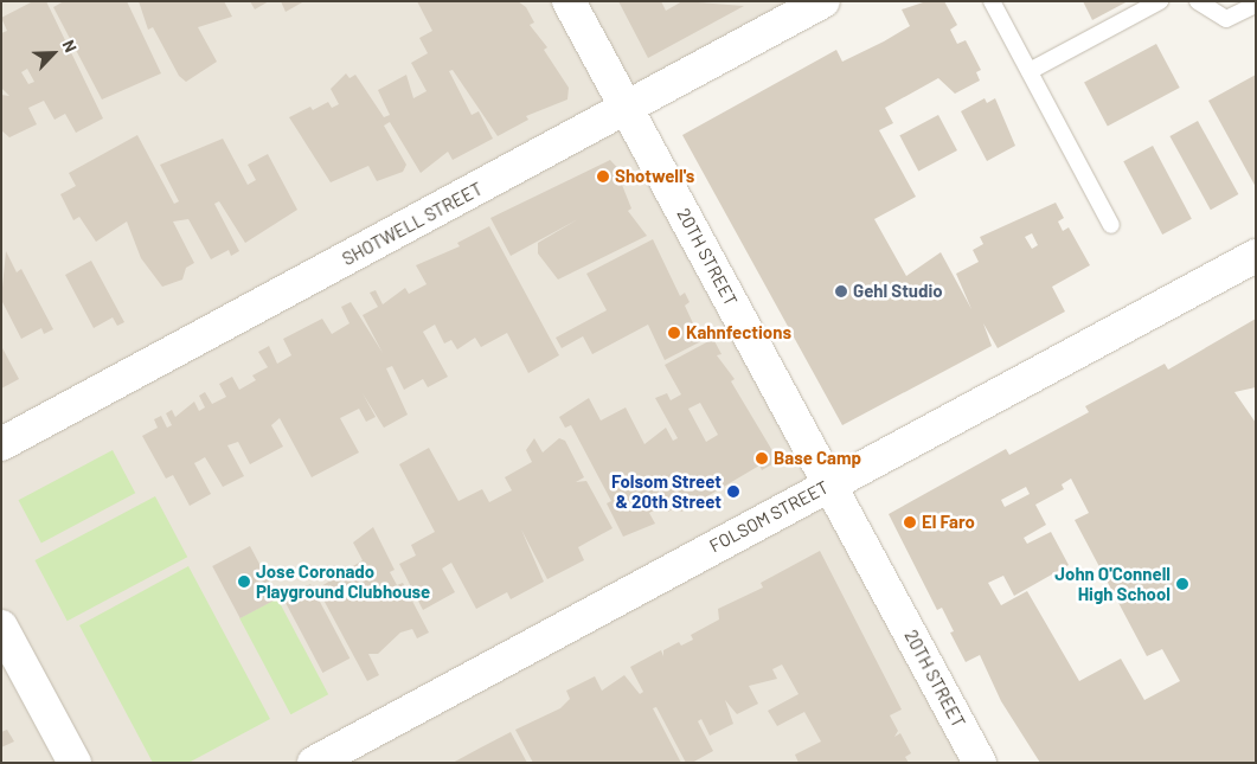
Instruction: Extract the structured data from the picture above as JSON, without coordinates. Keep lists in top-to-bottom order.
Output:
{
  "streets": {
    "street": ["SHOTWELL STREET", "20TH STREET", "FOLSOM STREET"]
  },
  "crossings": [
    ["SHOTWELL STREET", "20TH STREET"],
    ["20TH STREET", "FOLSOM STREET"]
  ],
  "places": [
    "Shotwell's",
    "Gehl Studio",
    "Kahnfections",
    "Base Camp",
    "Folsom Street & 20th Street",
    "El Faro",
    "Jose Coronado Playground Clubhouse",
    "John O'Connell High School"
  ],
  "north": "top right"
}
